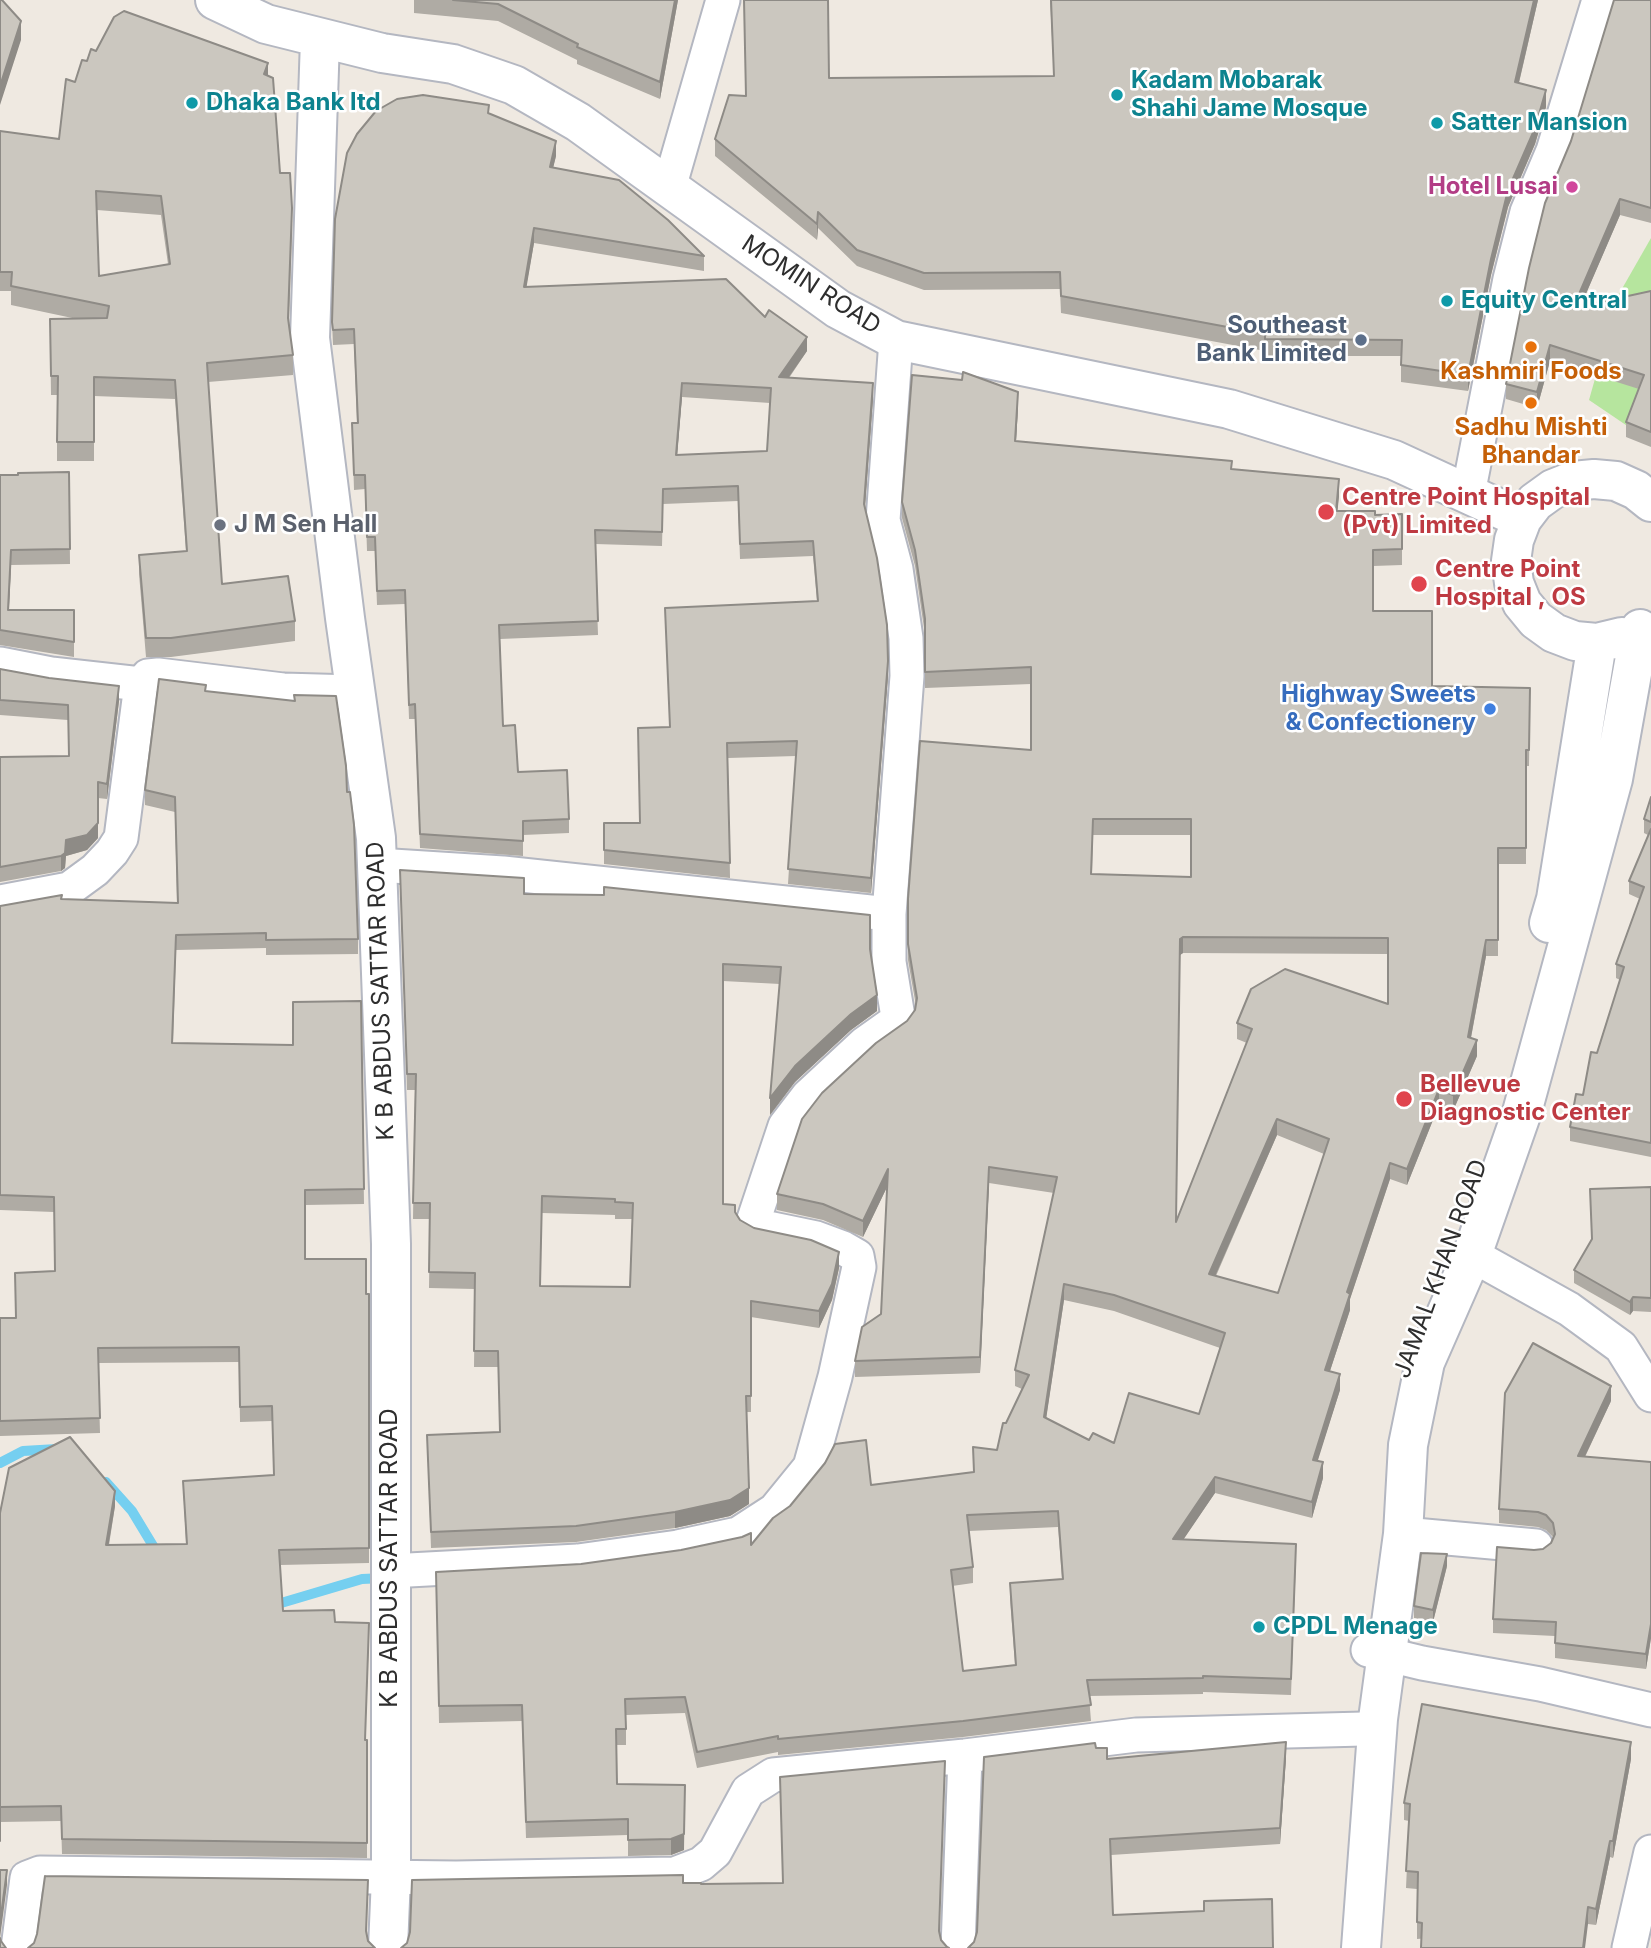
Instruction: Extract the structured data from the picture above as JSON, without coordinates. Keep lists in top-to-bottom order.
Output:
{
  "streets": {
    "main road": ["MOMIN ROAD", "K B ABDUS SATTAR ROAD", "JAMAL KHAN ROAD"]
  },
  "crossings": [
    ["MOMIN ROAD", "K B ABDUS SATTAR ROAD"]
  ],
  "places": [
    "Kadam Mobarak Shahi Jame Mosque",
    "Dhaka Bank ltd",
    "Satter Mansion",
    "Hotel Lusai",
    "Equity Central",
    "Southeast Bank Limited",
    "Kashmiri Foods",
    "Sadhu Mishti Bhandar",
    "Centre Point Hospital (Pvt) Limited",
    "J M Sen Hall",
    "Centre Point Hospital , OS",
    "Highway Sweets & Confectionery",
    "Bellevue Diagnostic Center",
    "CPDL Menage"
  ]
}
